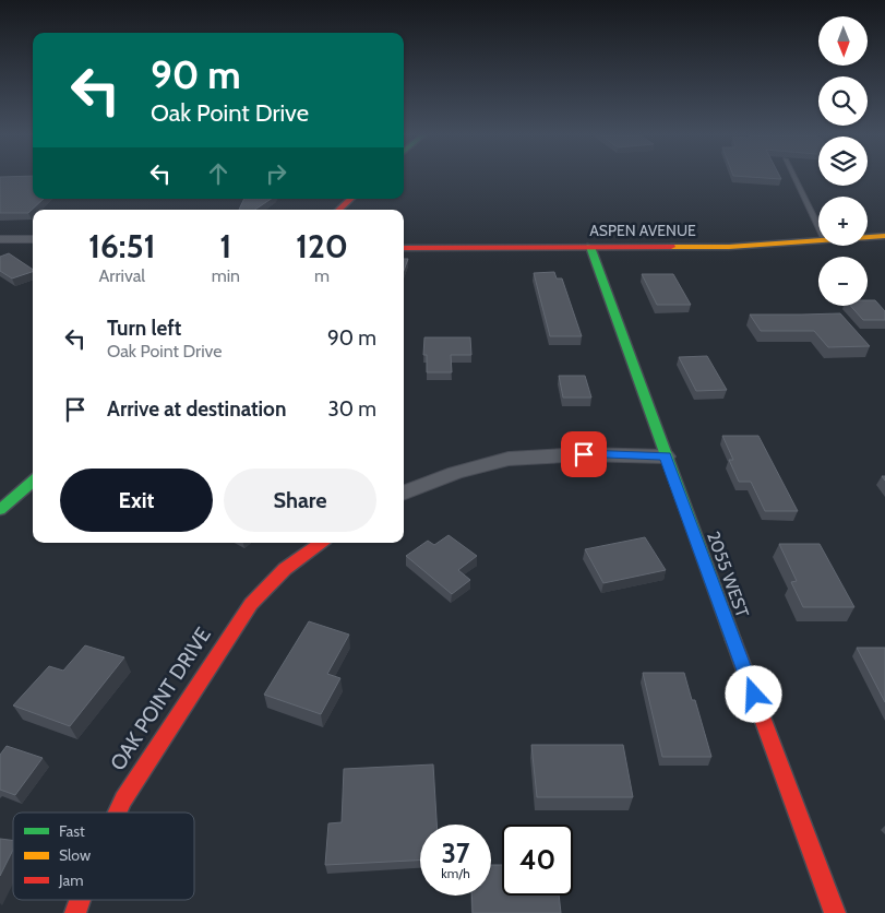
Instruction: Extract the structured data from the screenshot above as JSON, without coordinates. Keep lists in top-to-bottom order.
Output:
{
  "streets": {
    "street": ["ASPEN AVENUE", "2055 WEST", "OAK POINT DRIVE"]
  },
  "crossings": [
    ["ASPEN AVENUE", "2055 WEST"]
  ],
  "legend": ["Fast", "Slow", "Jam"],
  "north": "bottom",
  "page": {
    "map_buttons": ["+", "−"],
    "turn": ["90 m", "Oak Point Drive"],
    "eta": [
      "16:51",
      "Arrival",
      "1",
      "min",
      "120",
      "m"
    ],
    "list": [
      {
        "name": "Turn left",
        "note": "Oak Point Drive",
        "value": "90 m"
      },
      {
        "name": "Arrive at destination",
        "value": "30 m"
      }
    ],
    "buttons": ["Exit", "Share"],
    "speed": "37 km/h",
    "limit": "40"
  }
}
